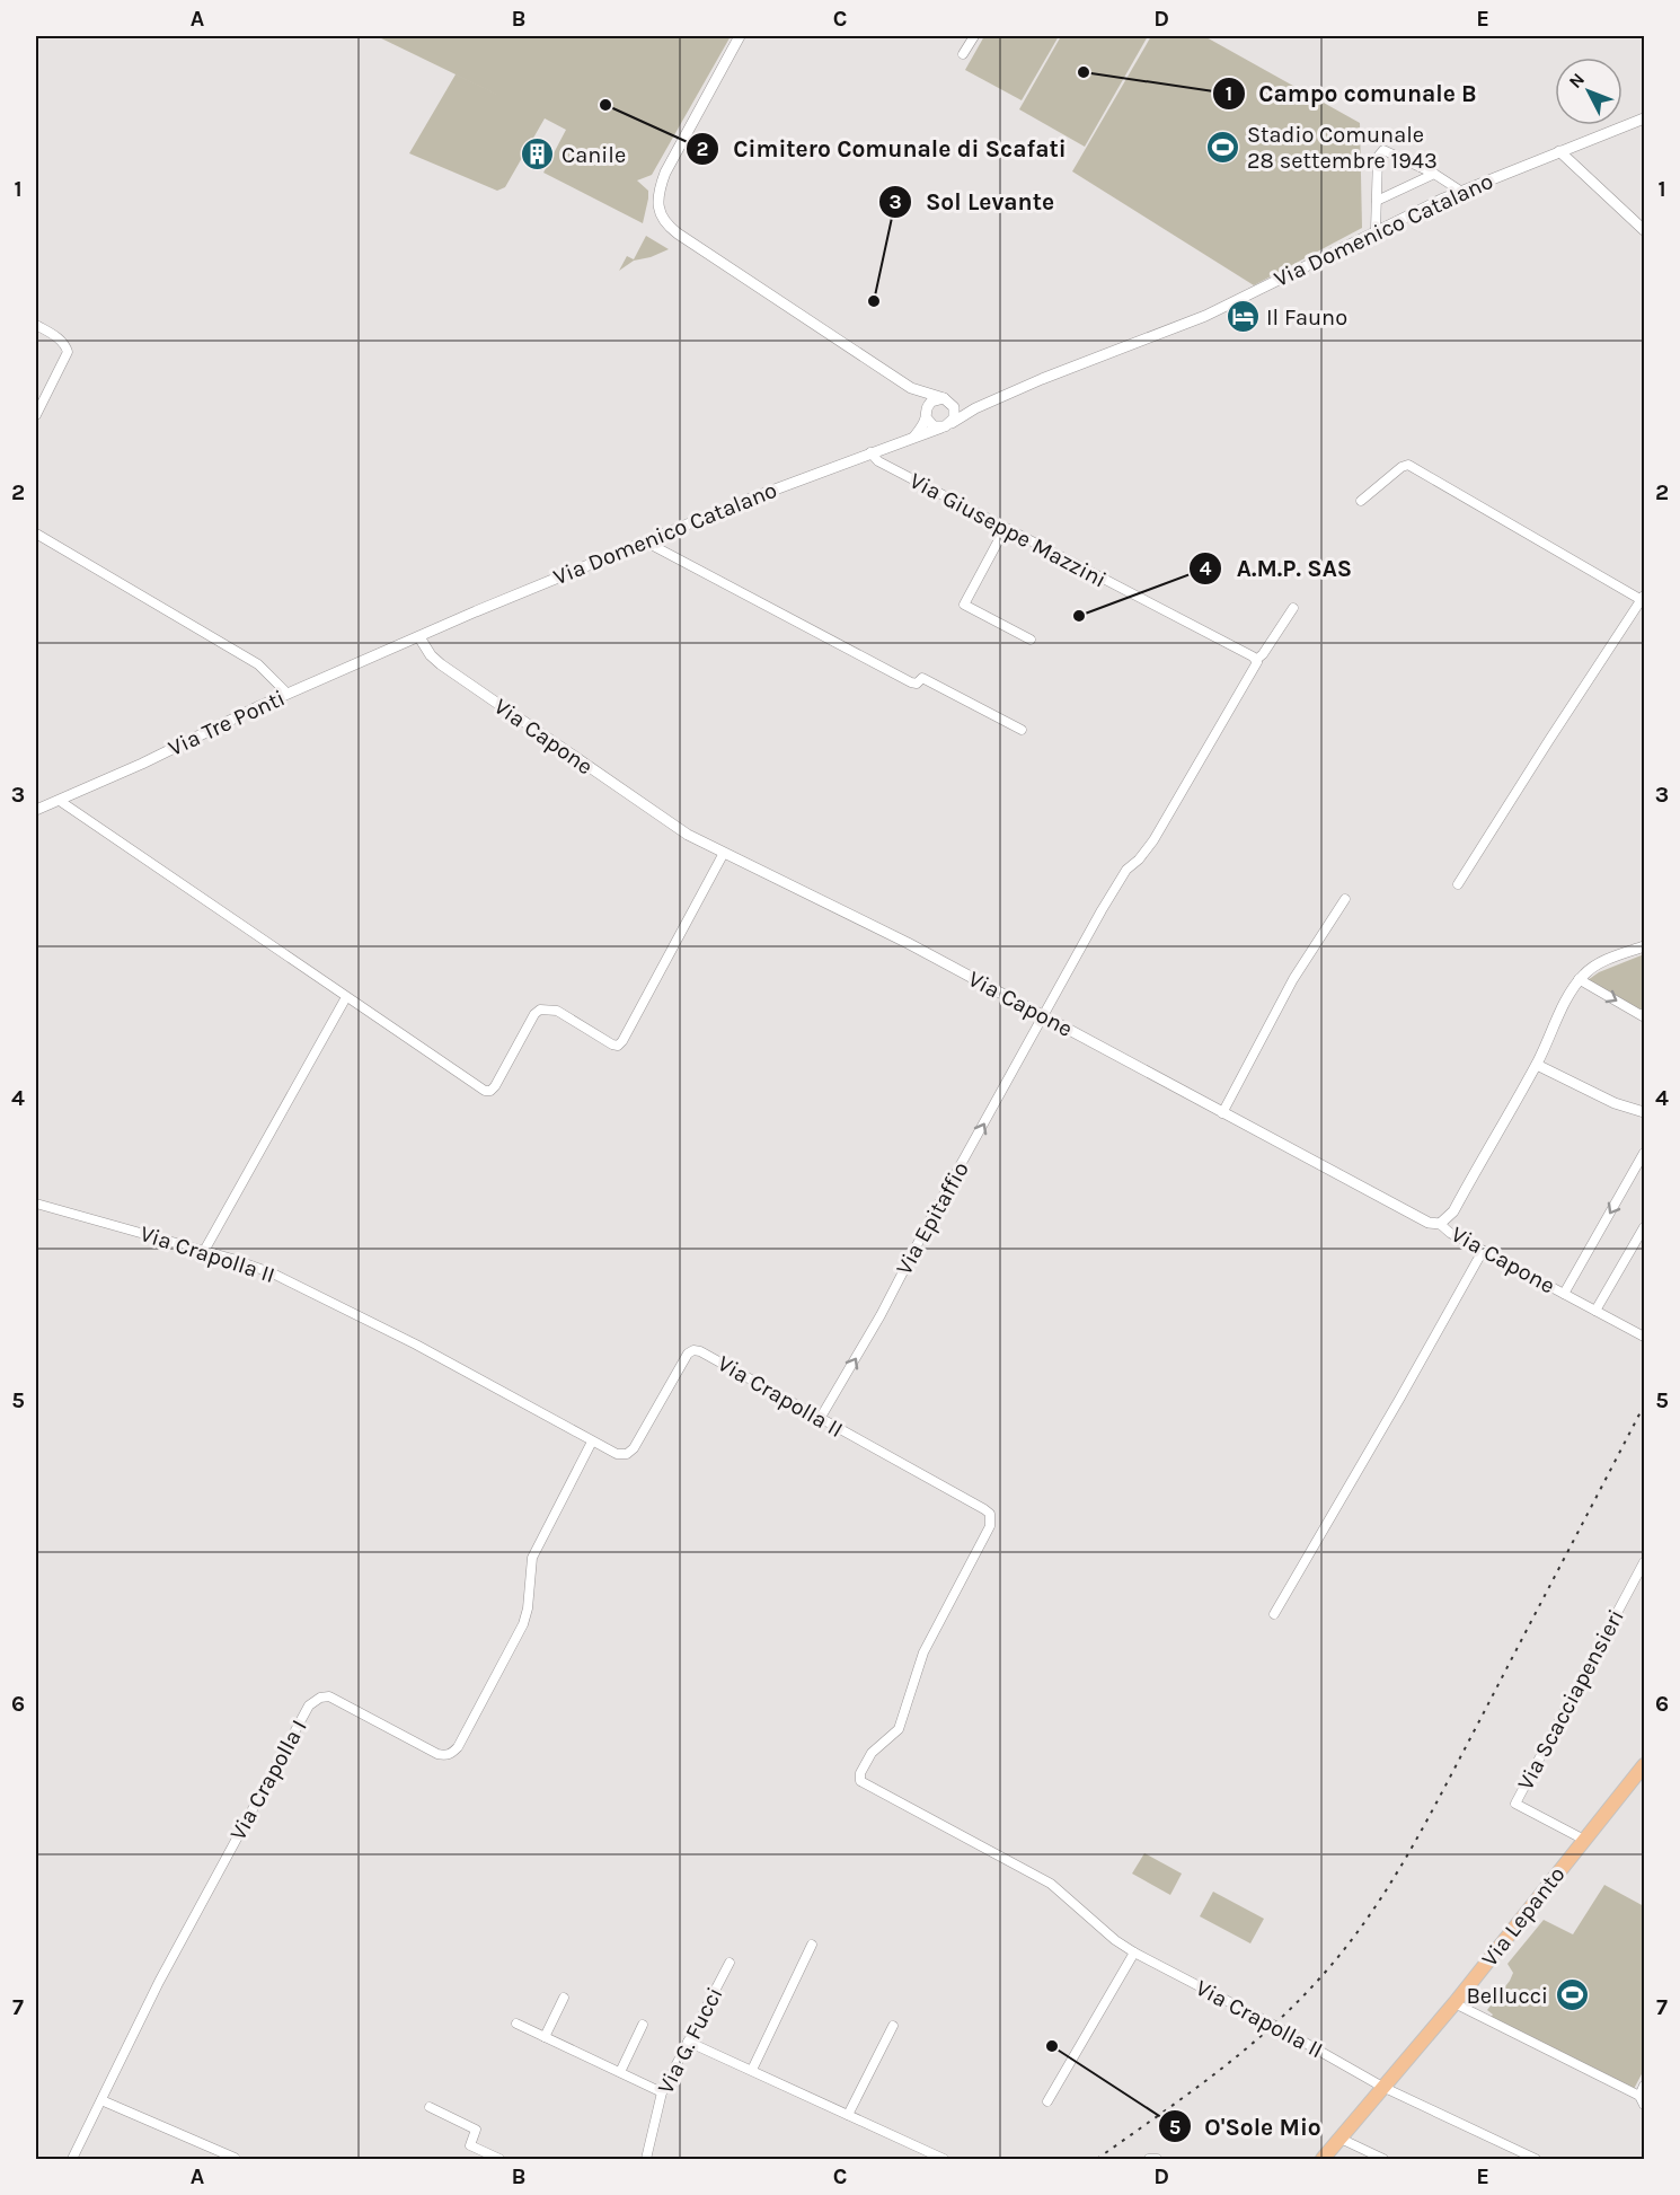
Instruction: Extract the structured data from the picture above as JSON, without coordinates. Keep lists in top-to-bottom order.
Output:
{
  "streets": {
    "main road": ["Via Lepanto"],
    "street": [
      "Via Domenico Catalano",
      "Via Giuseppe Mazzini",
      "Via Tre Ponti",
      "Via Capone",
      "Via Epitaffio",
      "Via Crapolla II",
      "Via Scacciapensieri",
      "Via Crapolla I",
      "Via G. Fucci"
    ]
  },
  "crossings": [
    ["Via Domenico Catalano", "Via Giuseppe Mazzini"],
    ["Via Domenico Catalano", "Via Tre Ponti"],
    ["Via Domenico Catalano", "Via Capone"],
    ["Via Tre Ponti", "Via Capone"],
    ["Via Capone", "Via Epitaffio"],
    ["Via Epitaffio", "Via Crapolla II"],
    ["Via Crapolla II", "Via Crapolla I"],
    ["Via Crapolla II", "Via Lepanto"],
    ["Via Scacciapensieri", "Via Lepanto"]
  ],
  "one_way": ["Via Epitaffio"],
  "places": {
    "other": [
      "Campo comunale B",
      "Cimitero Comunale di Scafati",
      "Sol Levante",
      "A.M.P. SAS",
      "O'Sole Mio"
    ],
    "sports": ["Stadio Comunale 28 settembre 1943", "Bellucci"],
    "building": ["Canile"],
    "hotel": ["Il Fauno"]
  },
  "north": "top left",
  "grid": {
    "columns": [
      "A",
      "B",
      "C",
      "D",
      "E"
    ],
    "rows": [
      "1",
      "2",
      "3",
      "4",
      "5",
      "6",
      "7"
    ]
  }
}
